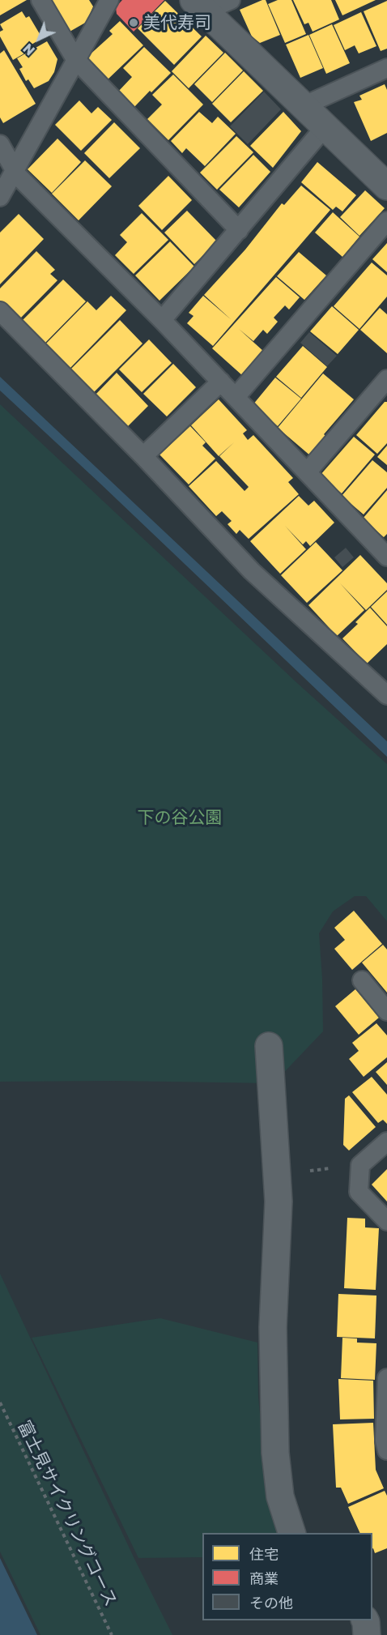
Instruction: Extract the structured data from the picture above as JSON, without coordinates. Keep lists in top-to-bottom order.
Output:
{
  "streets": {
    "path": ["富士見サイクリングコース"]
  },
  "parks": ["下の谷公園"],
  "places": ["美代寿司"],
  "legend": ["住宅", "商業", "その他"],
  "north": "bottom left"
}
